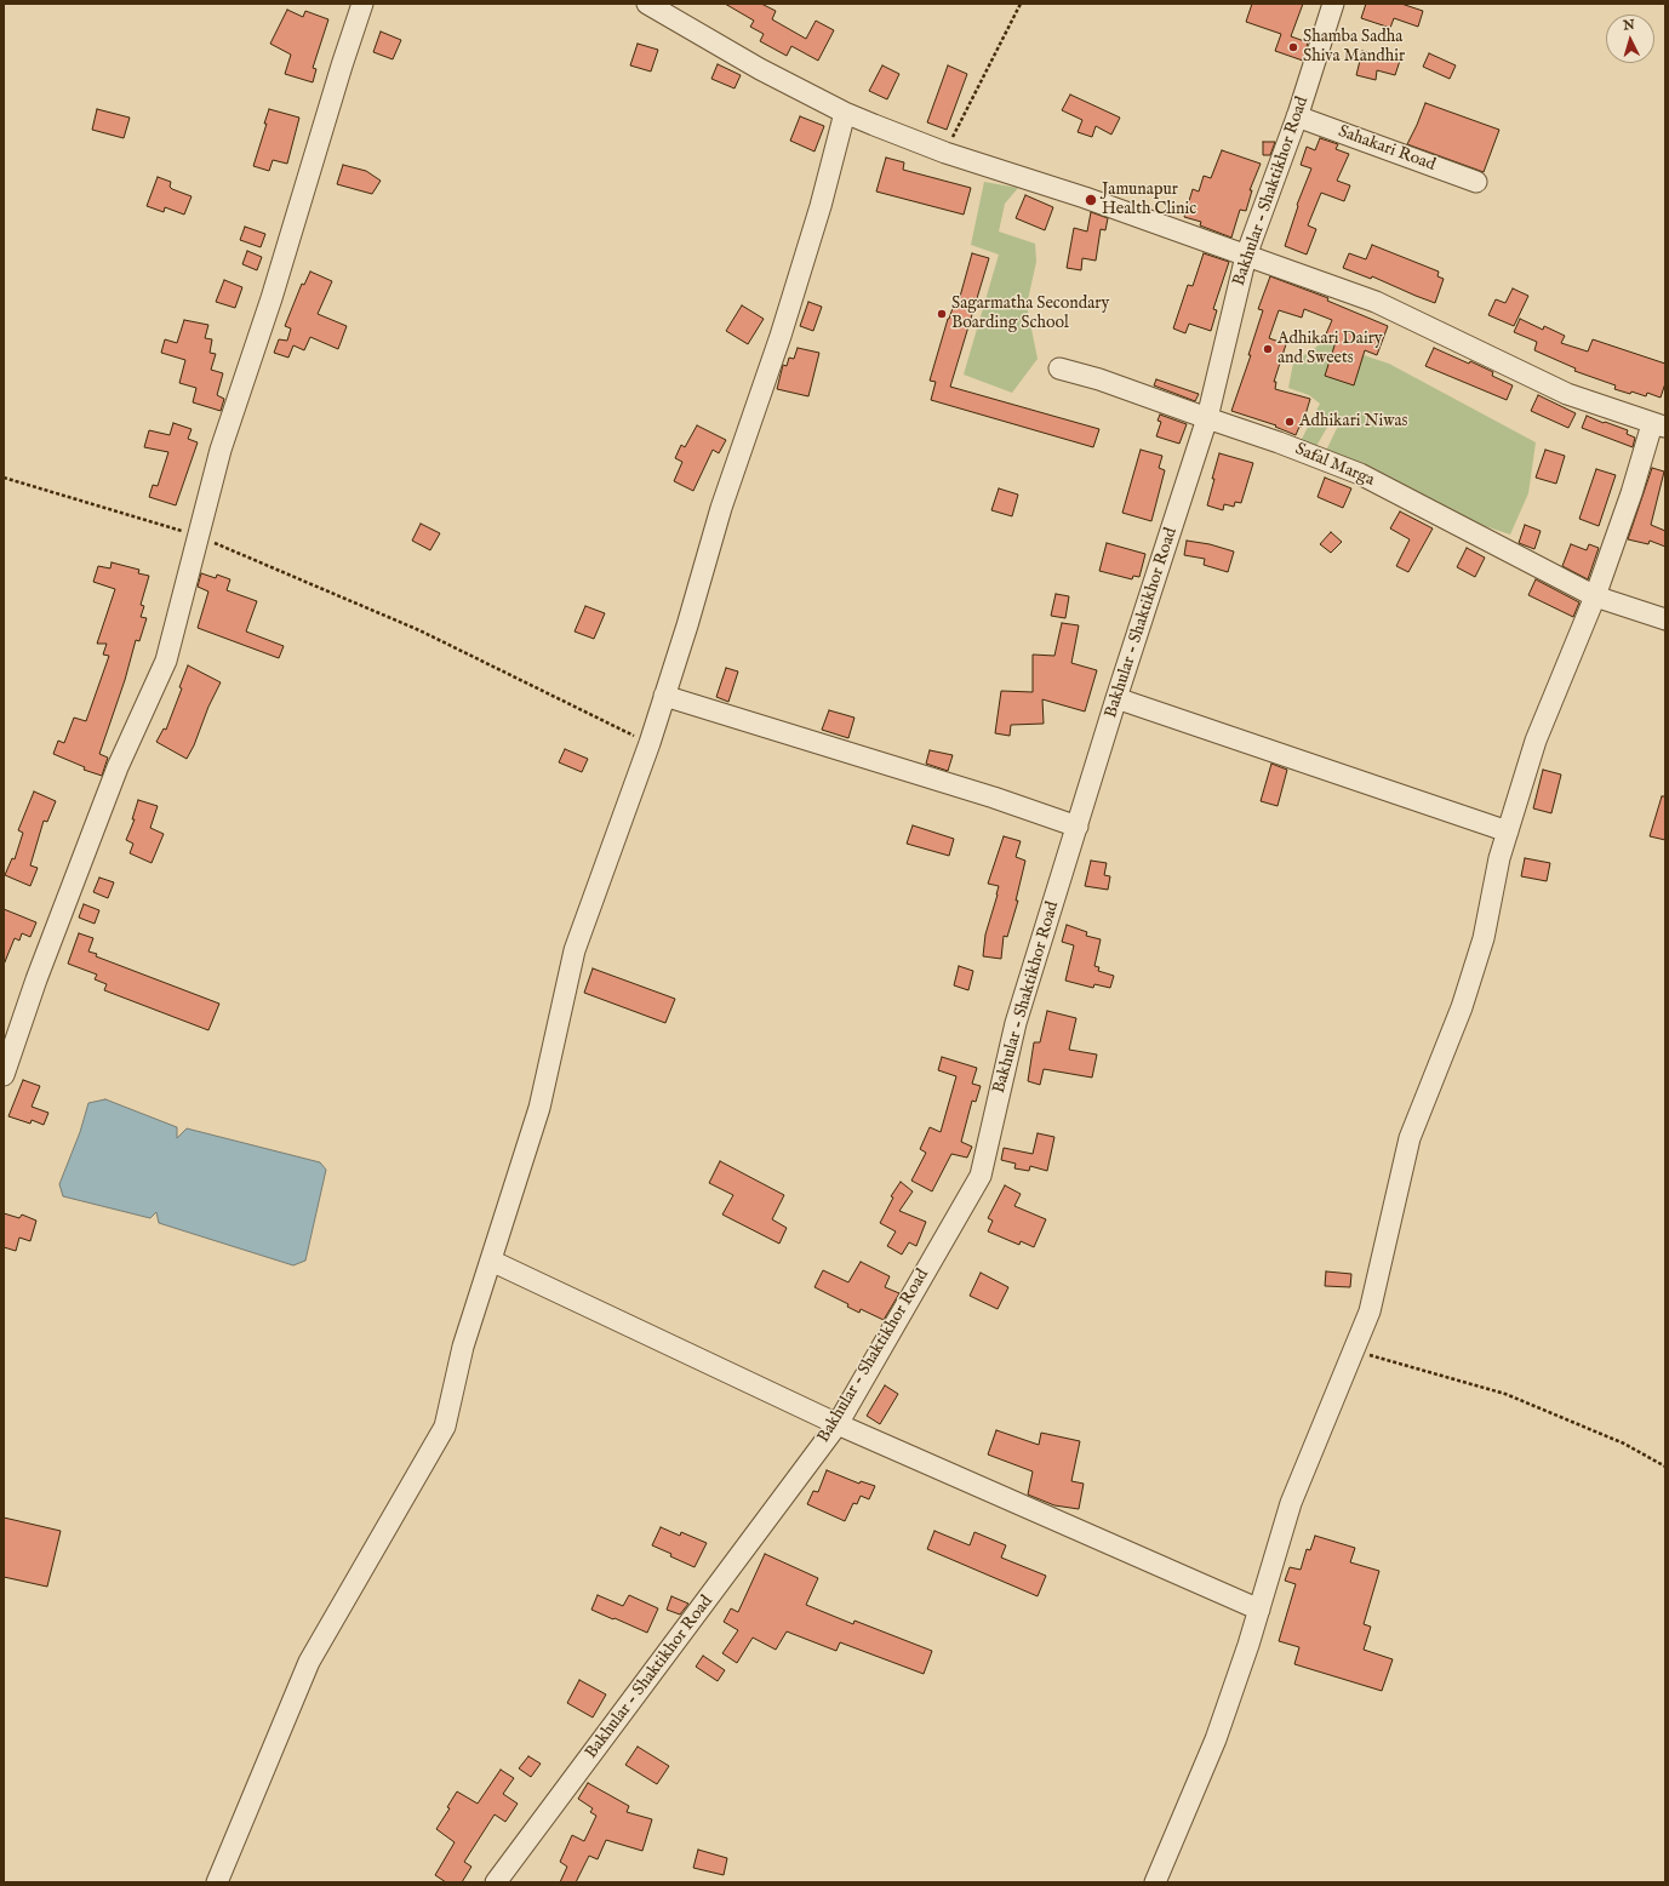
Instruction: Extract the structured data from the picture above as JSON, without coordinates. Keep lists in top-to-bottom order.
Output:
{
  "streets": {
    "street": ["Sahakari Road", "Bakhular - Shaktikhor Road", "Safal Marga"]
  },
  "crossings": [
    ["Sahakari Road", "Bakhular - Shaktikhor Road"],
    ["Bakhular - Shaktikhor Road", "Safal Marga"]
  ],
  "places": [
    "Shamba Sadha Shiva Mandhir",
    "Jamunapur Health Clinic",
    "Sagarmatha Secondary Boarding School",
    "Adhikari Dairy and Sweets",
    "Adhikari Niwas"
  ],
  "north": "top"
}
